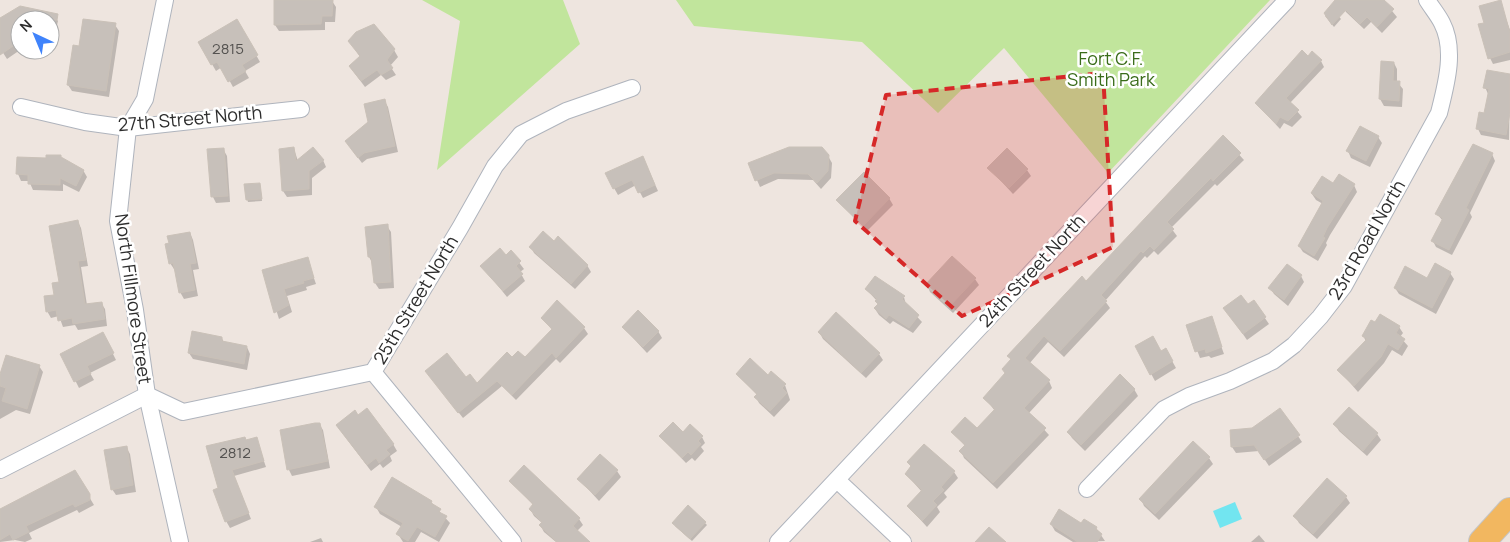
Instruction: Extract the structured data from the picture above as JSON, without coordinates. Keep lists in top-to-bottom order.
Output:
{
  "streets": {
    "street": [
      "27th Street North",
      "23rd Road North",
      "24th Street North",
      "North Fillmore Street",
      "25th Street North"
    ]
  },
  "crossings": [
    ["27th Street North", "North Fillmore Street"],
    ["North Fillmore Street", "25th Street North"]
  ],
  "parks": ["Fort C.F. Smith Park"],
  "house_numbers": ["2815", "2812"],
  "north": "top left"
}
